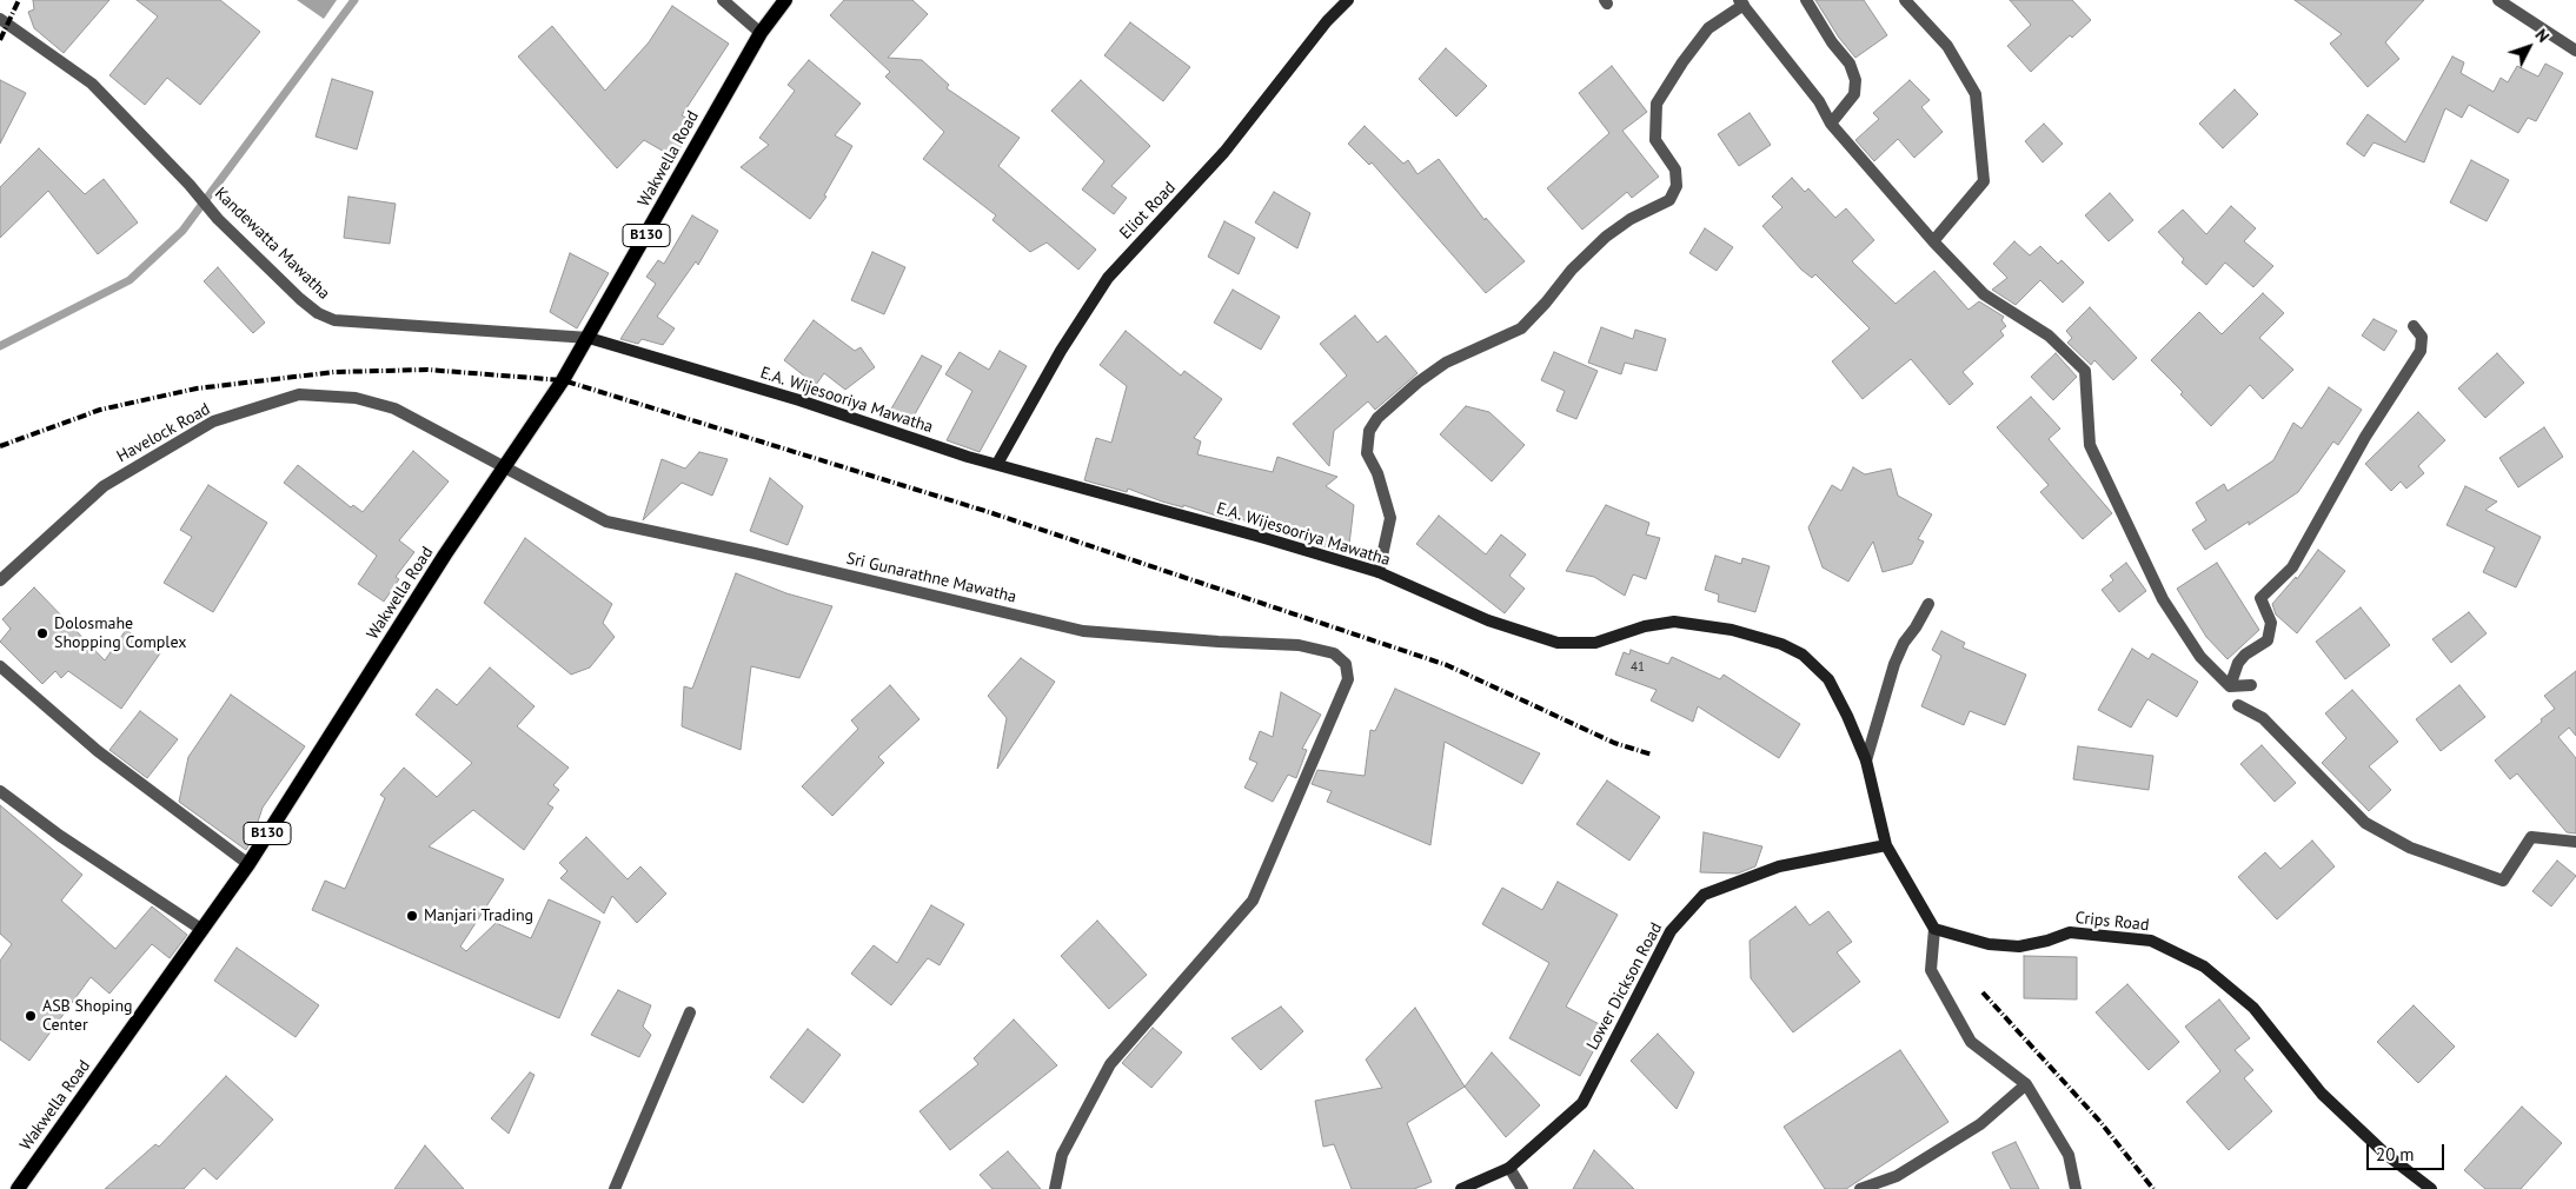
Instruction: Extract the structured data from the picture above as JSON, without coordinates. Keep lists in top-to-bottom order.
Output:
{
  "streets": {
    "main road": ["Wakwella Road", "B130"],
    "street": [
      "Eliot Road",
      "Kandewatta Mawatha",
      "E.A. Wijesooriya Mawatha",
      "Havelock Road",
      "Sri Gunarathne Mawatha",
      "Crips Road",
      "Lower Dickson Road"
    ]
  },
  "crossings": [
    ["Wakwella Road", "Kandewatta Mawatha"],
    ["Wakwella Road", "E.A. Wijesooriya Mawatha"],
    ["Wakwella Road", "Havelock Road"],
    ["Wakwella Road", "Sri Gunarathne Mawatha"],
    ["Eliot Road", "E.A. Wijesooriya Mawatha"],
    ["Kandewatta Mawatha", "E.A. Wijesooriya Mawatha"],
    ["E.A. Wijesooriya Mawatha", "Lower Dickson Road"],
    ["Havelock Road", "Sri Gunarathne Mawatha"]
  ],
  "places": ["Dolosmahe Shopping Complex", "Manjari Trading", "ASB Shoping Center"],
  "house_numbers": ["41"],
  "scale_bar": "20 m",
  "north": "top right"
}
